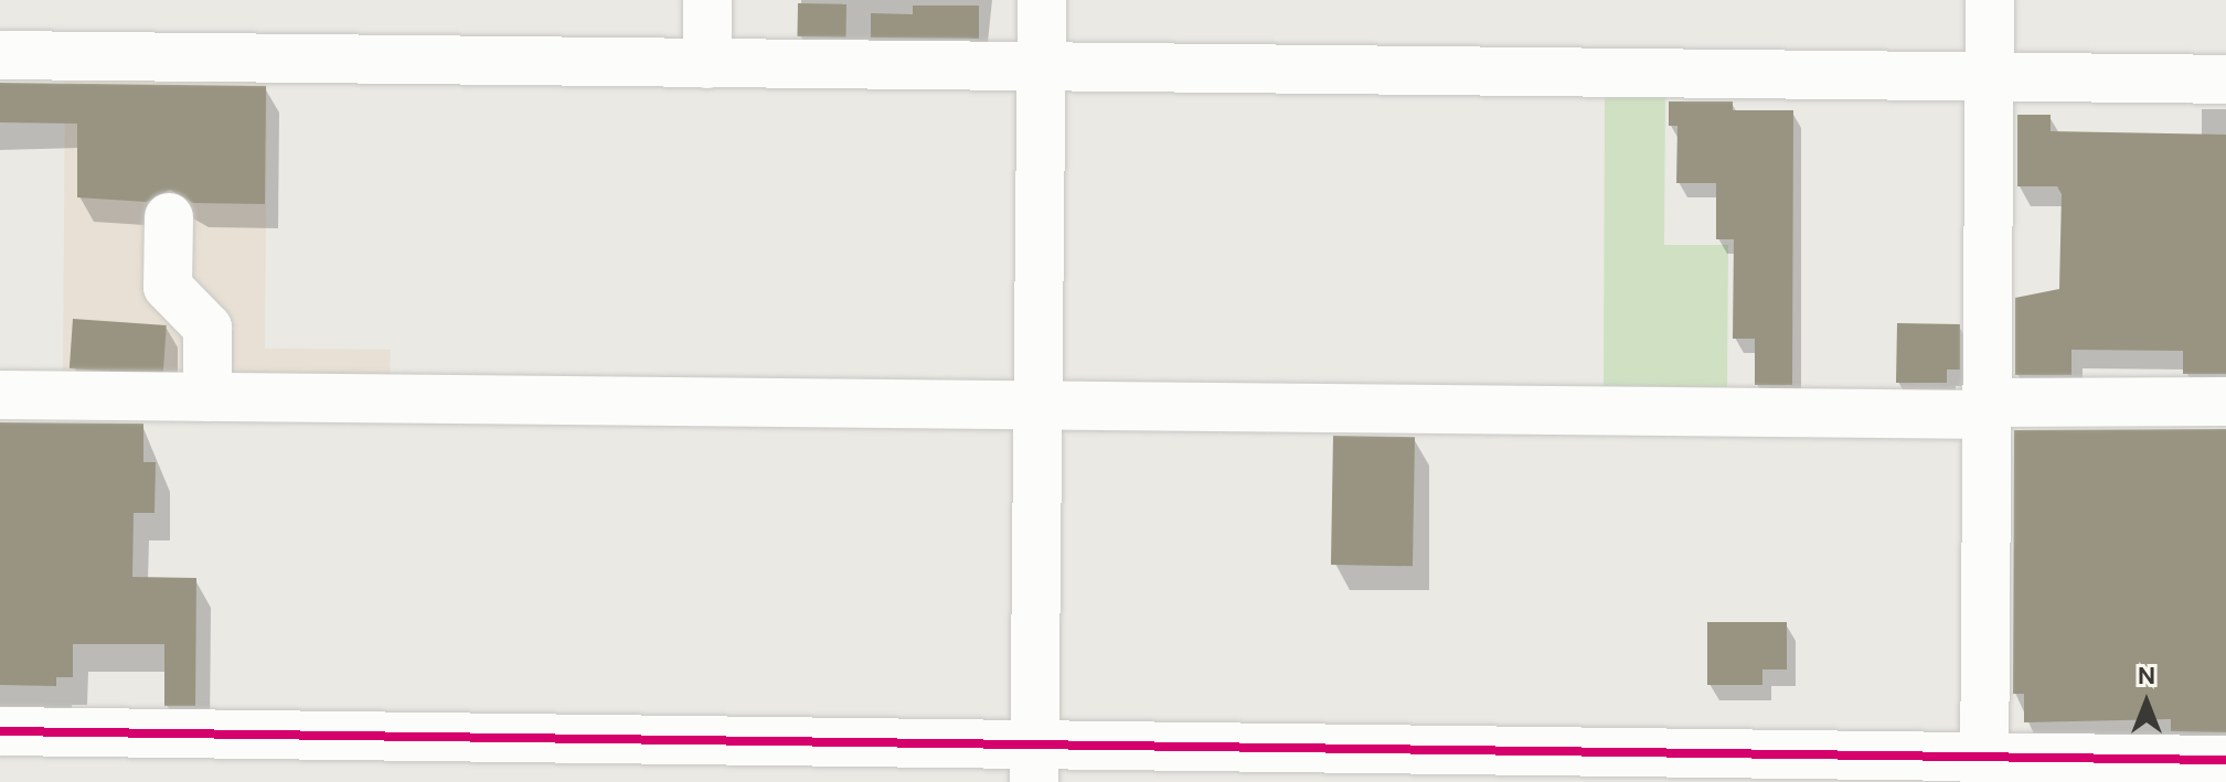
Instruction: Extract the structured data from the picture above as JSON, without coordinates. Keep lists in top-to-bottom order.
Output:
{
  "north": "top"
}
